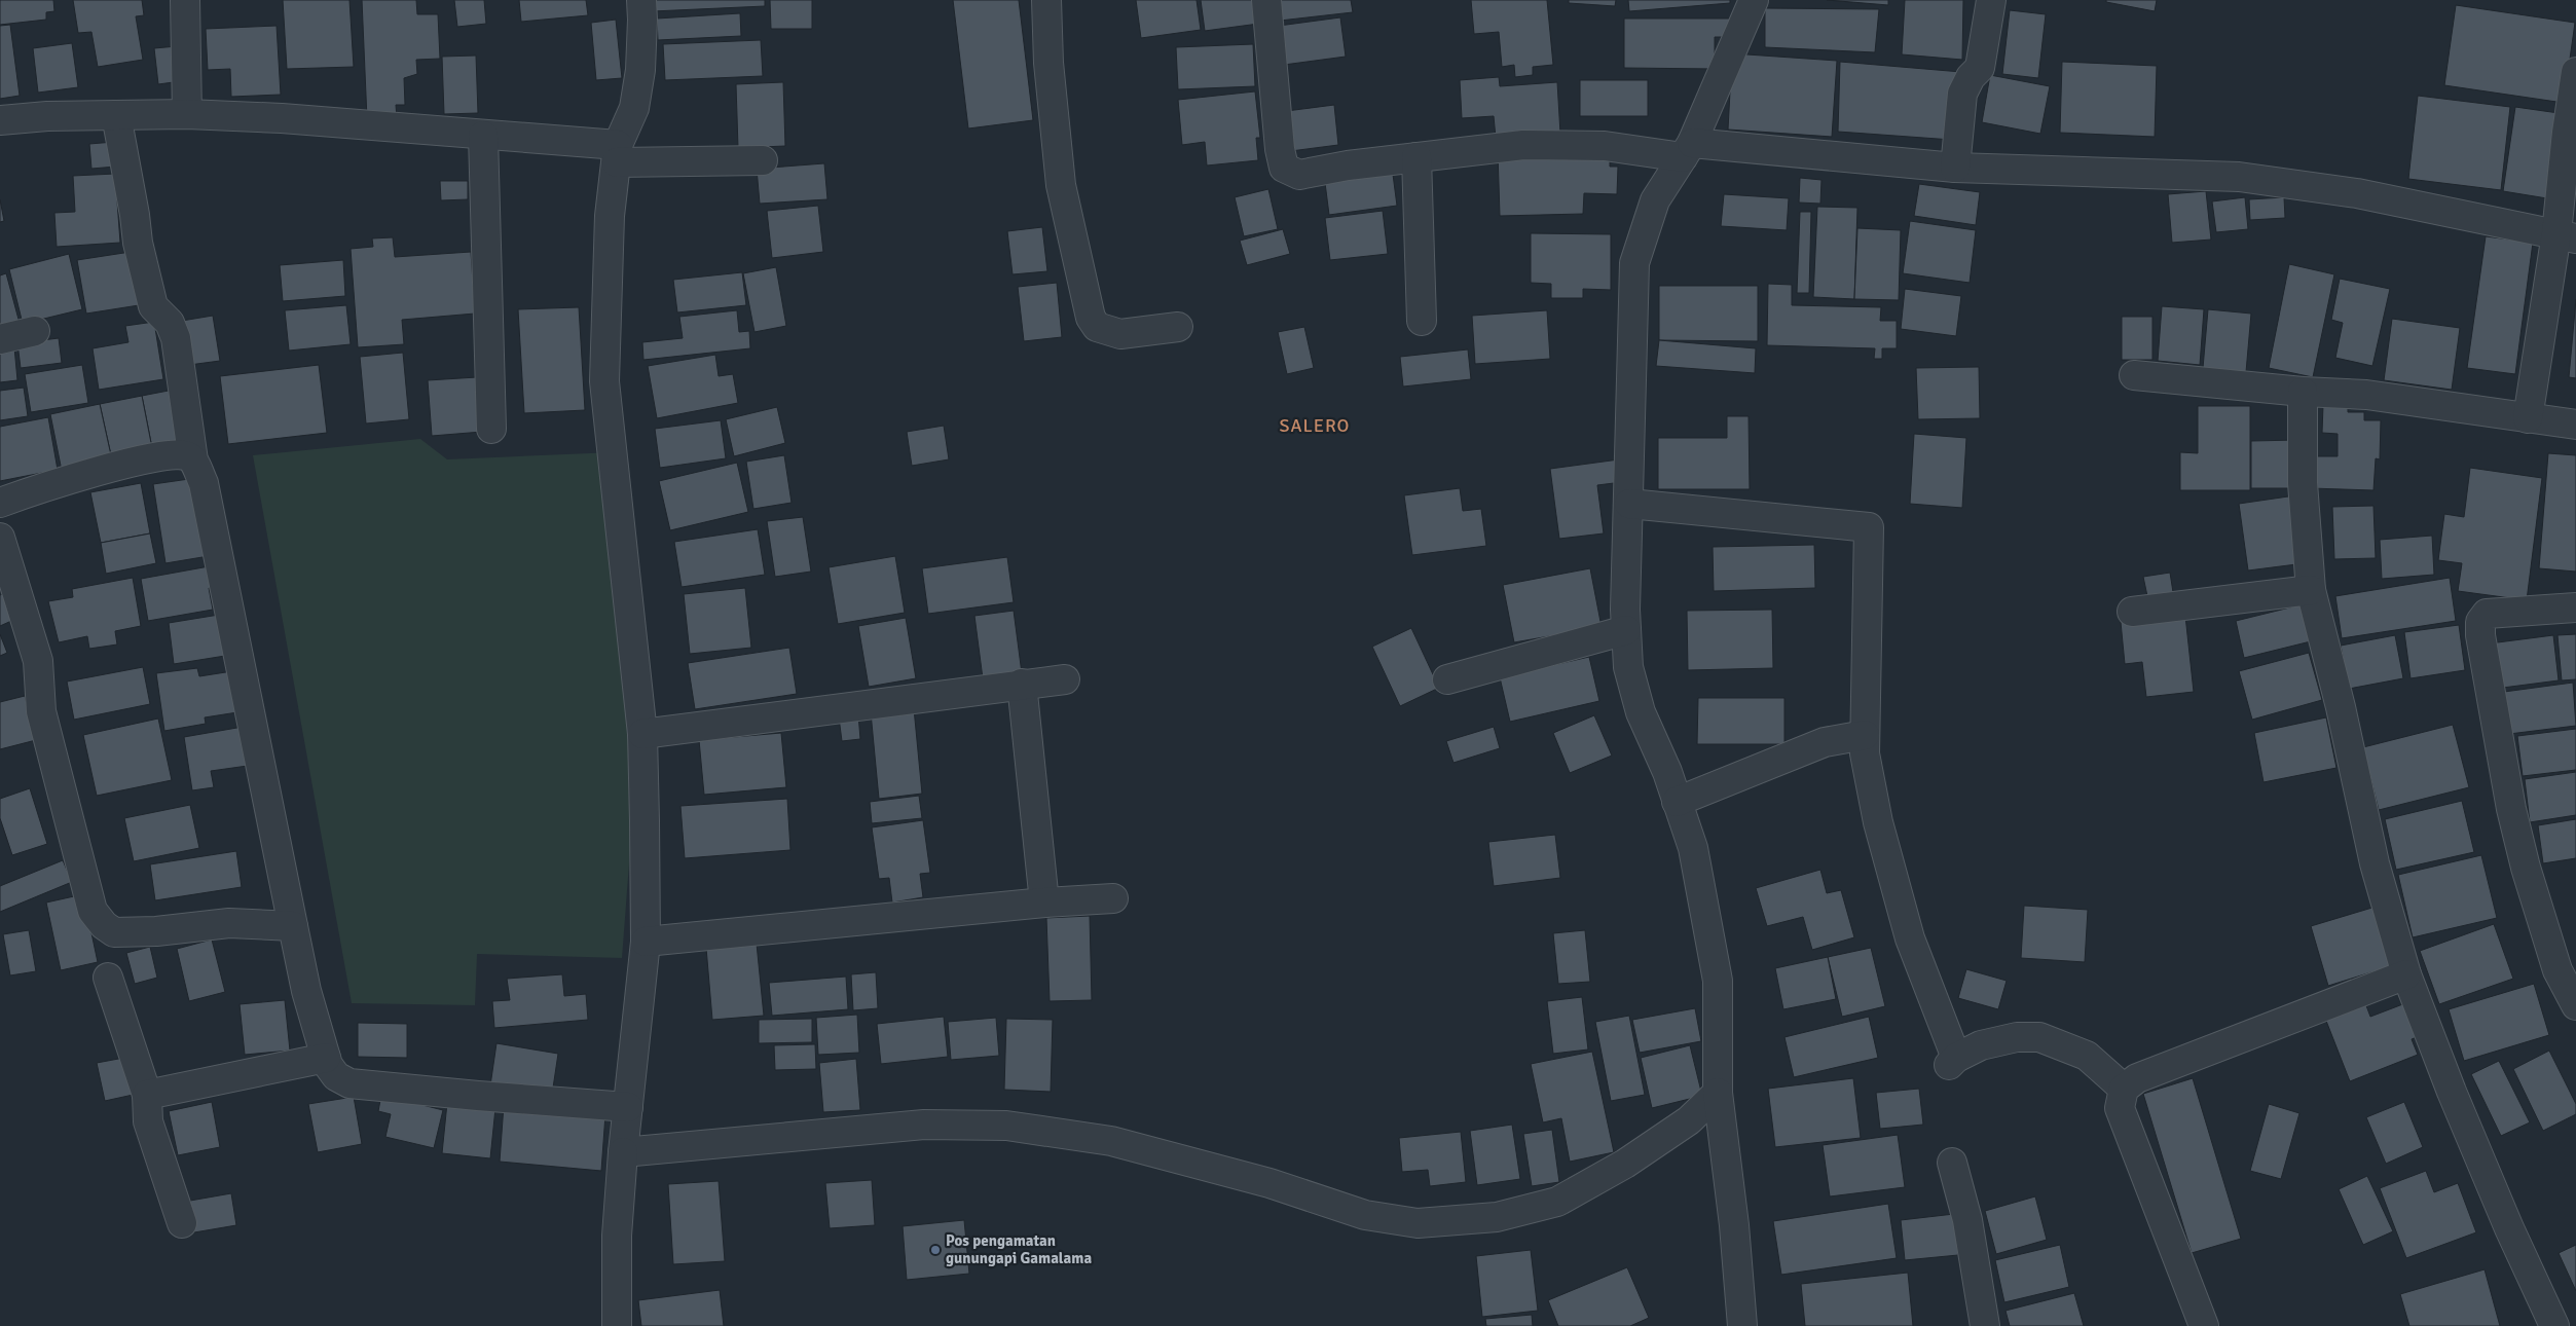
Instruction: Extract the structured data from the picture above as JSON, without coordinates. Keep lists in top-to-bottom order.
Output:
{
  "districts": ["SALERO"],
  "places": ["Pos pengamatan gunungapi Gamalama"]
}
